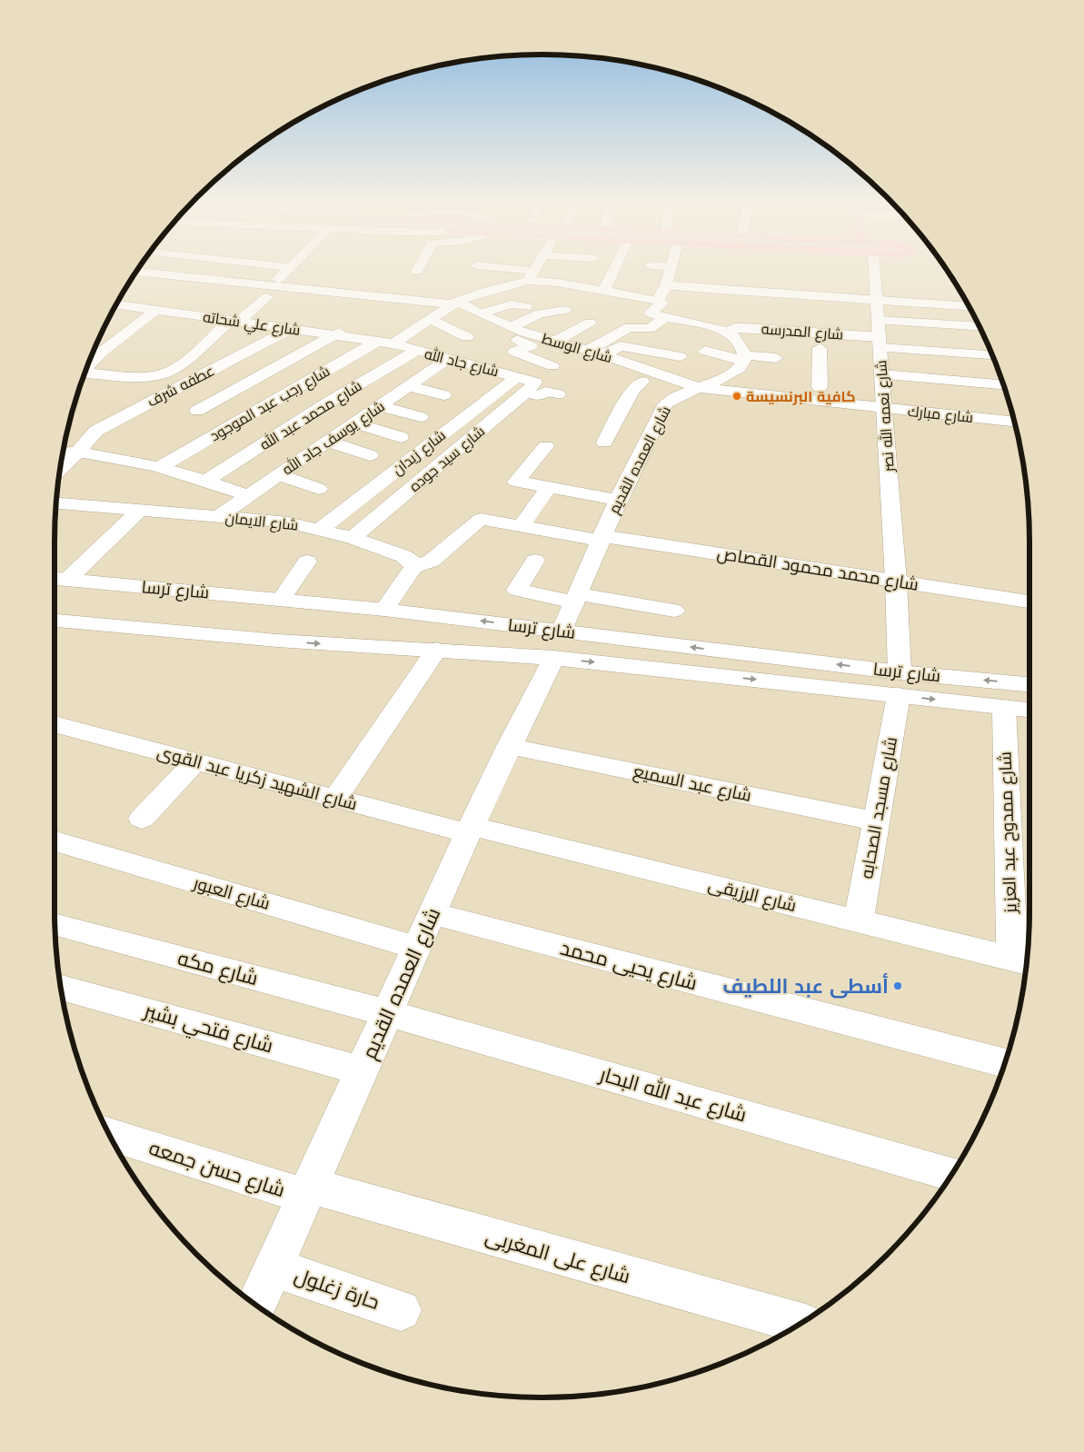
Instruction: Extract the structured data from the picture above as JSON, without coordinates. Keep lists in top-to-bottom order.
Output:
{
  "streets": {
    "street": [
      "شارع علي شحاته",
      "شارع المدرسه",
      "شارع الوسط",
      "شارع جاد الله",
      "عطفه شرف",
      "شارع رجب عبد الموجود",
      "شارع مبارك",
      "شارع محمد عبد الله",
      "شارع نعمه الله نصر",
      "شارع يوسف جاد الله",
      "شارع زيدان",
      "شارع العمده القديم",
      "شارع الايمان",
      "شارع محمد محمود القصاص",
      "شارع ترسا",
      "شارع الشهيد زكريا عبد القوى",
      "شارع عبد السميع",
      "شارع مسجد الصحابه",
      "شارع ممدوح عبد العزيز",
      "شارع العبور",
      "شارع الرزيقى",
      "شارع يحيى محمد",
      "شارع مكه",
      "شارع فتحي بشير",
      "شارع عبد الله البحار",
      "شارع حسن جمعه",
      "شارع على المغربى",
      "حارة زغلول"
    ]
  },
  "crossings": [
    ["شارع علي شحاته", "شارع جاد الله"],
    ["شارع علي شحاته", "عطفه شرف"],
    ["شارع علي شحاته", "شارع رجب عبد الموجود"],
    ["شارع المدرسه", "شارع نعمه الله نصر"],
    ["شارع الوسط", "شارع رجب عبد الموجود"],
    ["شارع الوسط", "شارع مبارك"],
    ["شارع الوسط", "شارع زيدان"],
    ["شارع الوسط", "شارع العمده القديم"],
    ["شارع جاد الله", "شارع رجب عبد الموجود"],
    ["شارع جاد الله", "شارع محمد عبد الله"],
    ["شارع جاد الله", "شارع يوسف جاد الله"],
    ["شارع جاد الله", "شارع زيدان"],
    ["شارع مبارك", "شارع نعمه الله نصر"],
    ["شارع مبارك", "شارع العمده القديم"],
    ["شارع نعمه الله نصر", "شارع محمد محمود القصاص"],
    ["شارع نعمه الله نصر", "شارع ترسا"],
    ["شارع نعمه الله نصر", "شارع مسجد الصحابه"],
    ["شارع يوسف جاد الله", "شارع الايمان"],
    ["شارع زيدان", "شارع الايمان"],
    ["شارع العمده القديم", "شارع محمد محمود القصاص"],
    ["شارع العمده القديم", "شارع ترسا"],
    ["شارع العمده القديم", "شارع الشهيد زكريا عبد القوى"],
    ["شارع العمده القديم", "شارع عبد السميع"],
    ["شارع العمده القديم", "شارع العبور"],
    ["شارع العمده القديم", "شارع الرزيقى"],
    ["شارع العمده القديم", "شارع يحيى محمد"],
    ["شارع العمده القديم", "شارع مكه"],
    ["شارع العمده القديم", "شارع فتحي بشير"],
    ["شارع العمده القديم", "شارع عبد الله البحار"],
    ["شارع العمده القديم", "شارع حسن جمعه"],
    ["شارع العمده القديم", "شارع على المغربى"],
    ["شارع العمده القديم", "حارة زغلول"],
    ["شارع الايمان", "شارع محمد محمود القصاص"],
    ["شارع ترسا", "شارع مسجد الصحابه"],
    ["شارع ترسا", "شارع ممدوح عبد العزيز"],
    ["شارع الشهيد زكريا عبد القوى", "شارع الرزيقى"],
    ["شارع عبد السميع", "شارع مسجد الصحابه"],
    ["شارع مسجد الصحابه", "شارع الرزيقى"],
    ["شارع ممدوح عبد العزيز", "شارع الرزيقى"],
    ["شارع مكه", "شارع عبد الله البحار"],
    ["شارع حسن جمعه", "شارع على المغربى"]
  ],
  "places": ["كافية البرنسيسة", "أسطى عبد اللطيف"]
}
